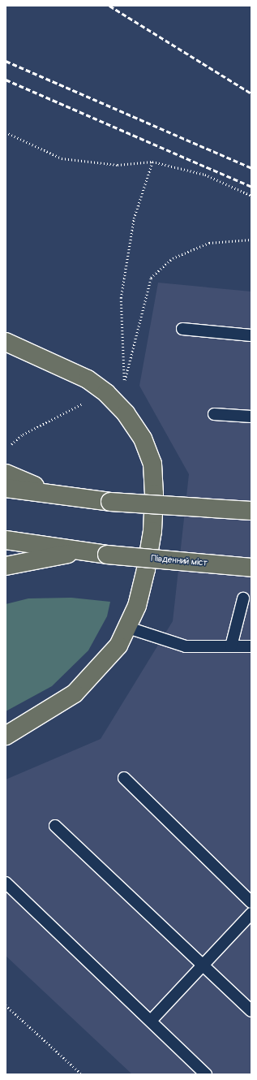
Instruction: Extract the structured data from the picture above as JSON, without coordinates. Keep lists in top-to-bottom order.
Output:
{
  "streets": {
    "main road": ["Південний міст"]
  }
}
